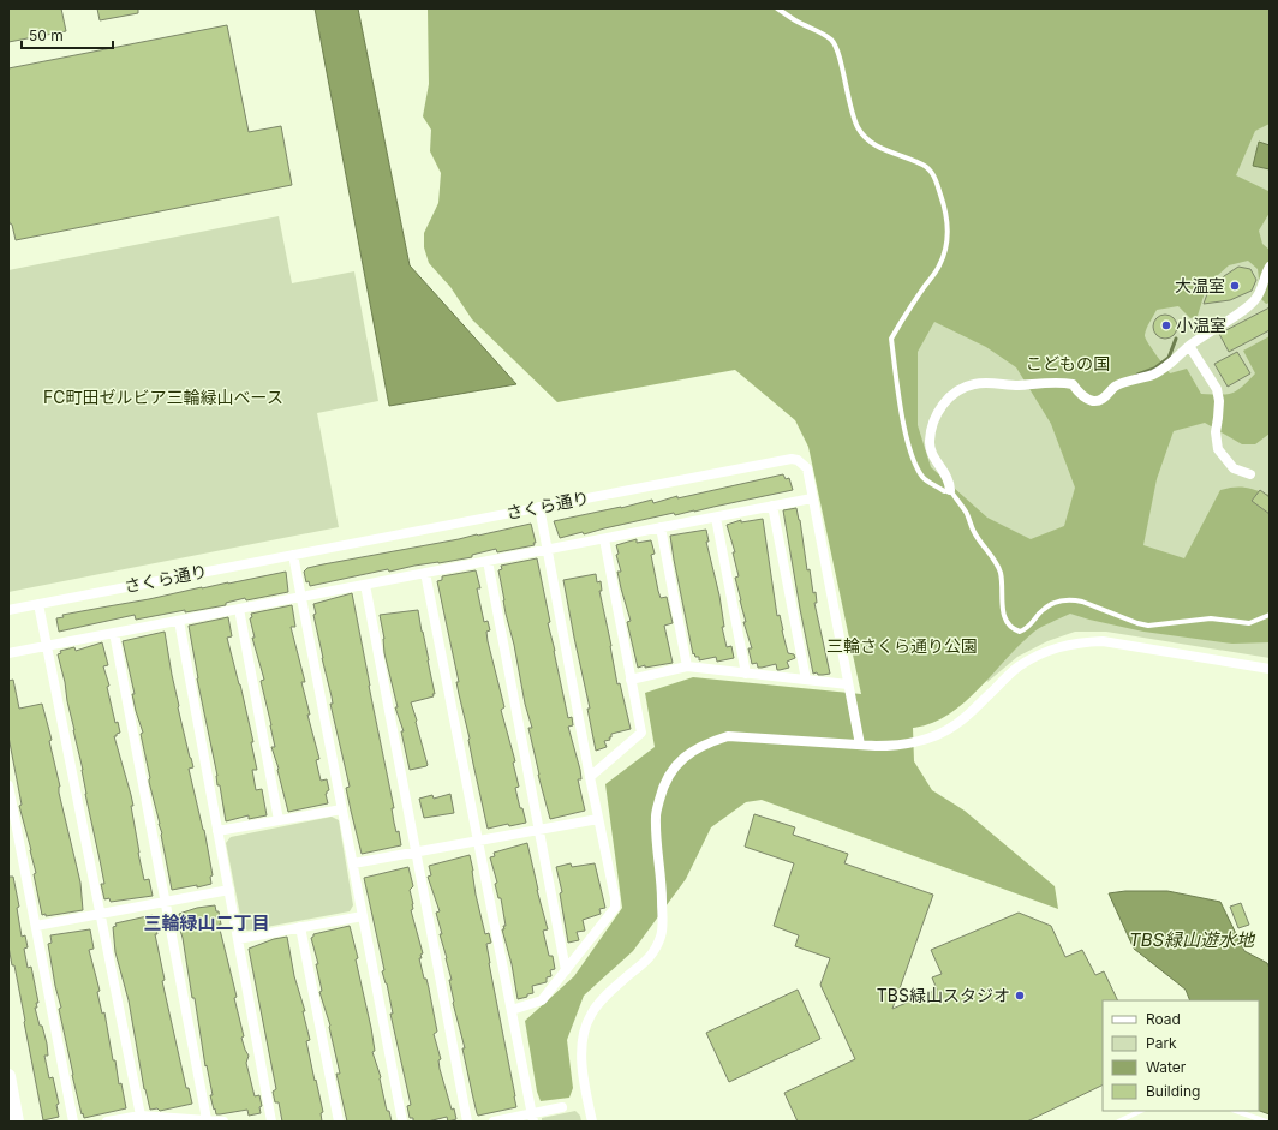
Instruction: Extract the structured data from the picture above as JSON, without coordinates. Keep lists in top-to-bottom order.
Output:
{
  "streets": {
    "street": ["さくら通り"]
  },
  "districts": ["三輪緑山二丁目"],
  "water": ["TBS緑山遊水地"],
  "parks": ["こどもの国", "FC町田ゼルビア三輪緑山ベース", "三輪さくら通り公園"],
  "places": ["大温室", "小温室", "TBS緑山スタジオ"],
  "legend": [
    "Road",
    "Park",
    "Water",
    "Building"
  ],
  "scale_bar": "50 m"
}
